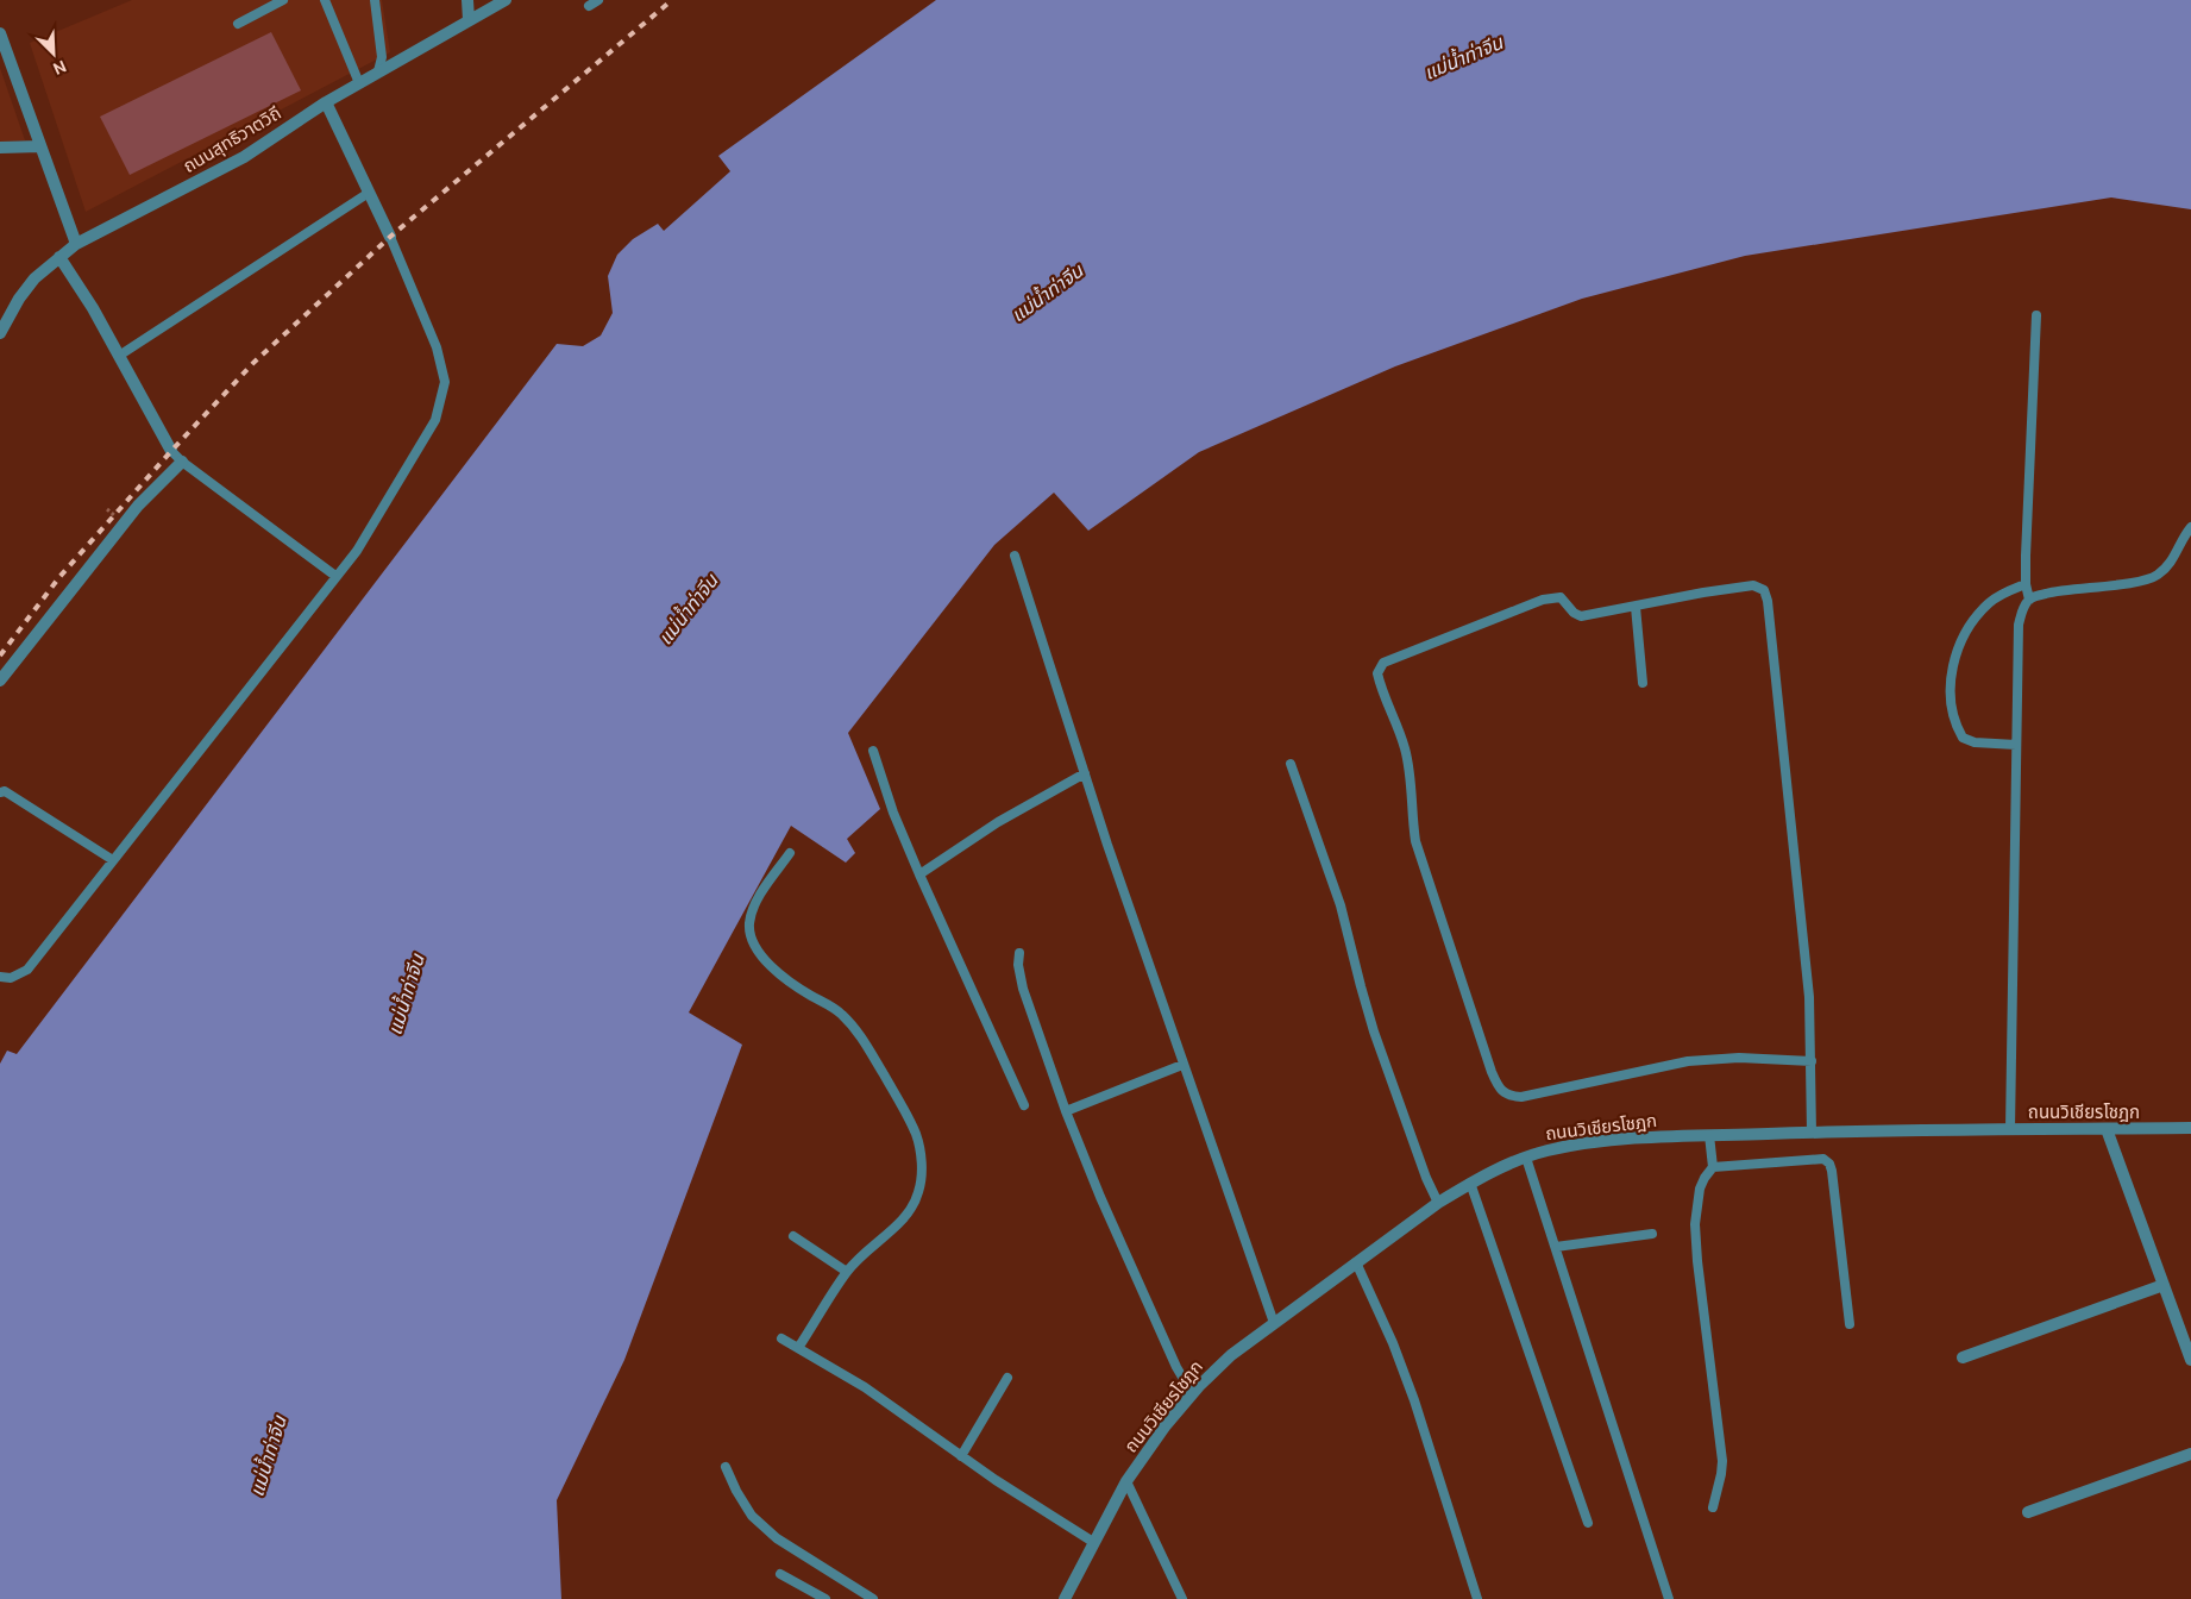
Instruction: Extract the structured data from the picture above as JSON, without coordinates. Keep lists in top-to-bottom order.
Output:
{
  "streets": {
    "street": ["ถนนสุทธิวาตวิถี", "ถนนวิเชียรโชฎก"]
  },
  "water": ["แม่น้ำท่าจีน"],
  "north": "bottom right"
}
